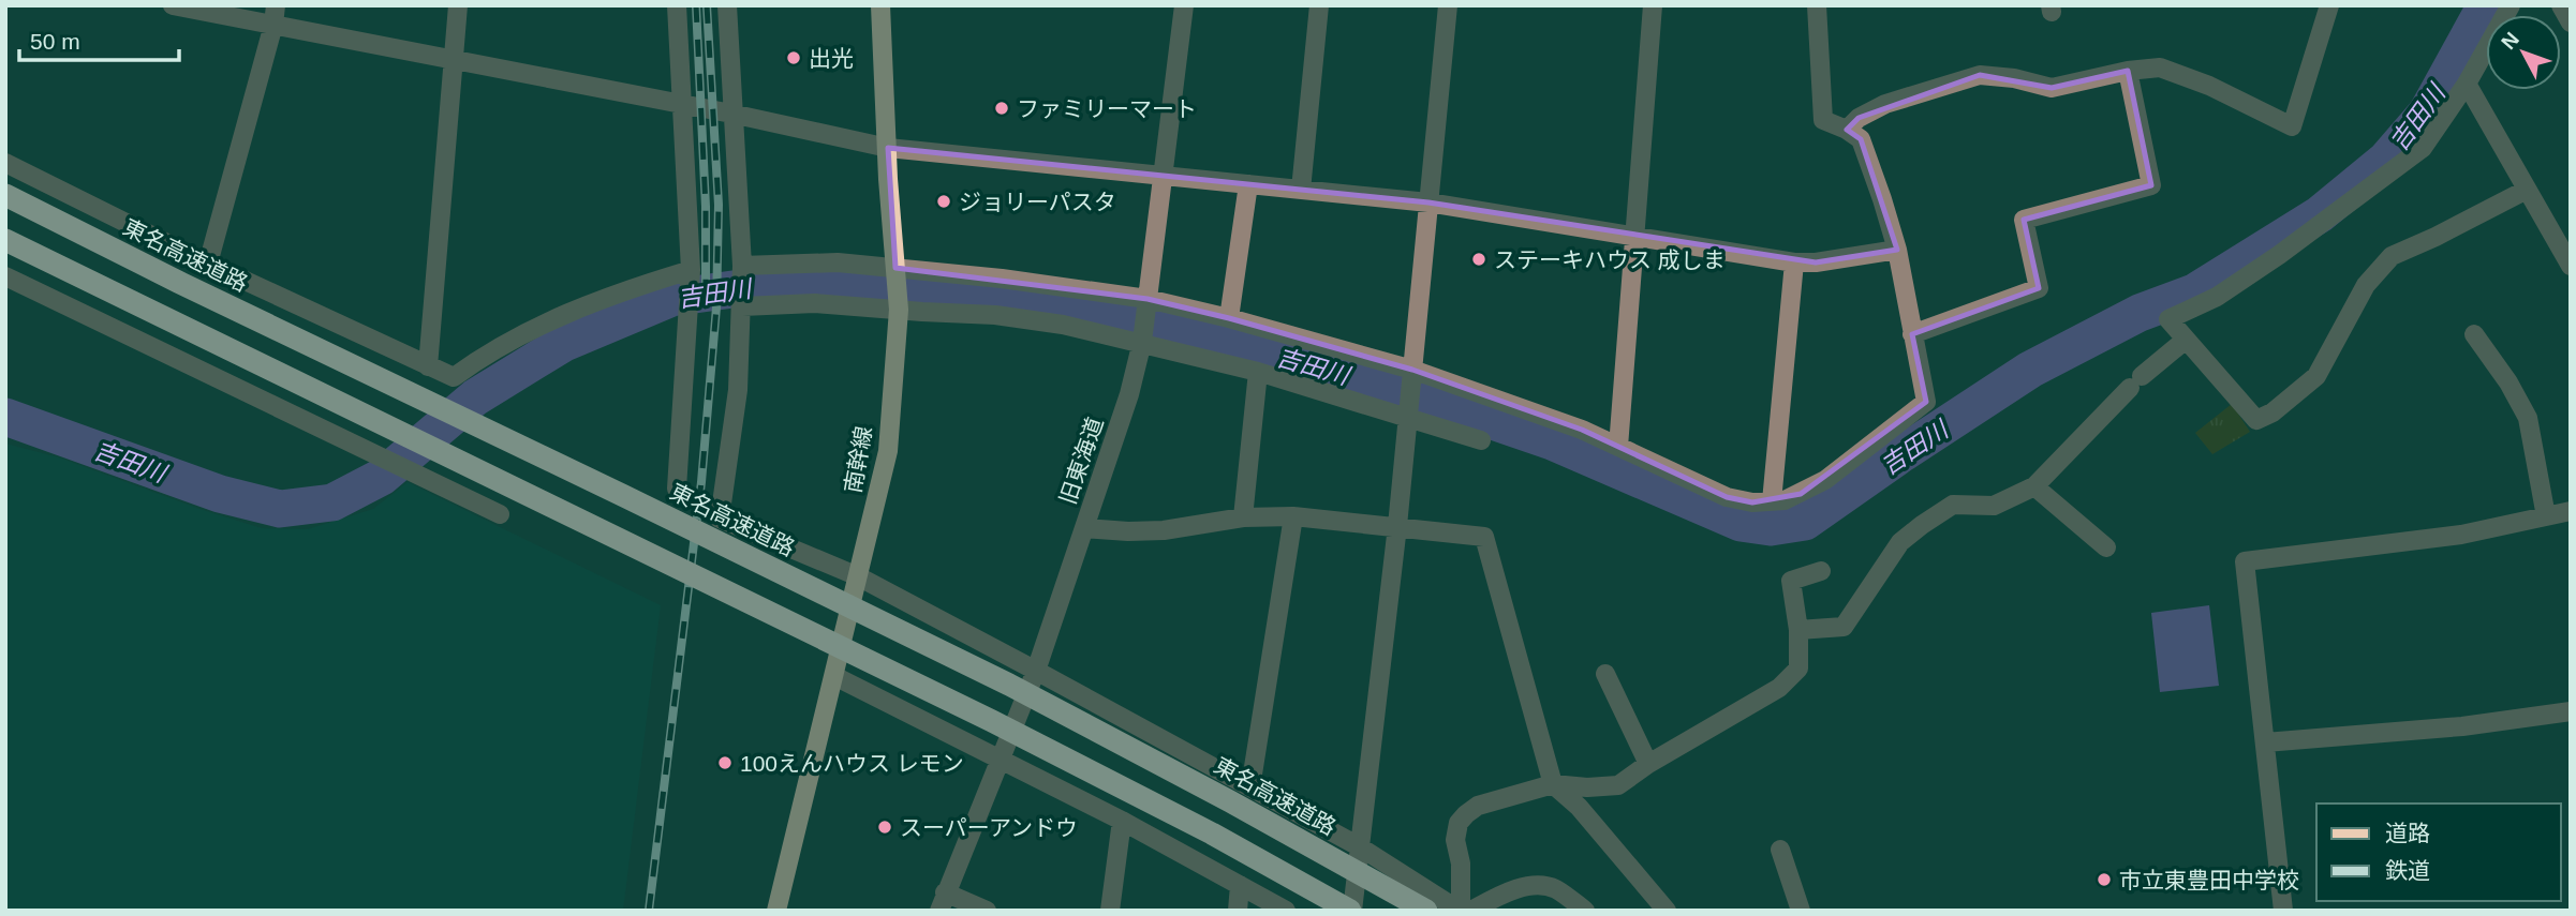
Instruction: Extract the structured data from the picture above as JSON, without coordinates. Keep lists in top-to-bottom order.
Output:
{
  "streets": {
    "highway": ["東名高速道路"],
    "main road": ["南幹線"],
    "street": ["旧東海道"]
  },
  "water": ["吉田川"],
  "places": [
    "出光",
    "ファミリーマート",
    "ジョリーパスタ",
    "ステーキハウス 成しま",
    "100えんハウス レモン",
    "スーパーアンドウ",
    "市立東豊田中学校"
  ],
  "legend": ["道路", "鉄道"],
  "scale_bar": "50 m",
  "north": "top left"
}
